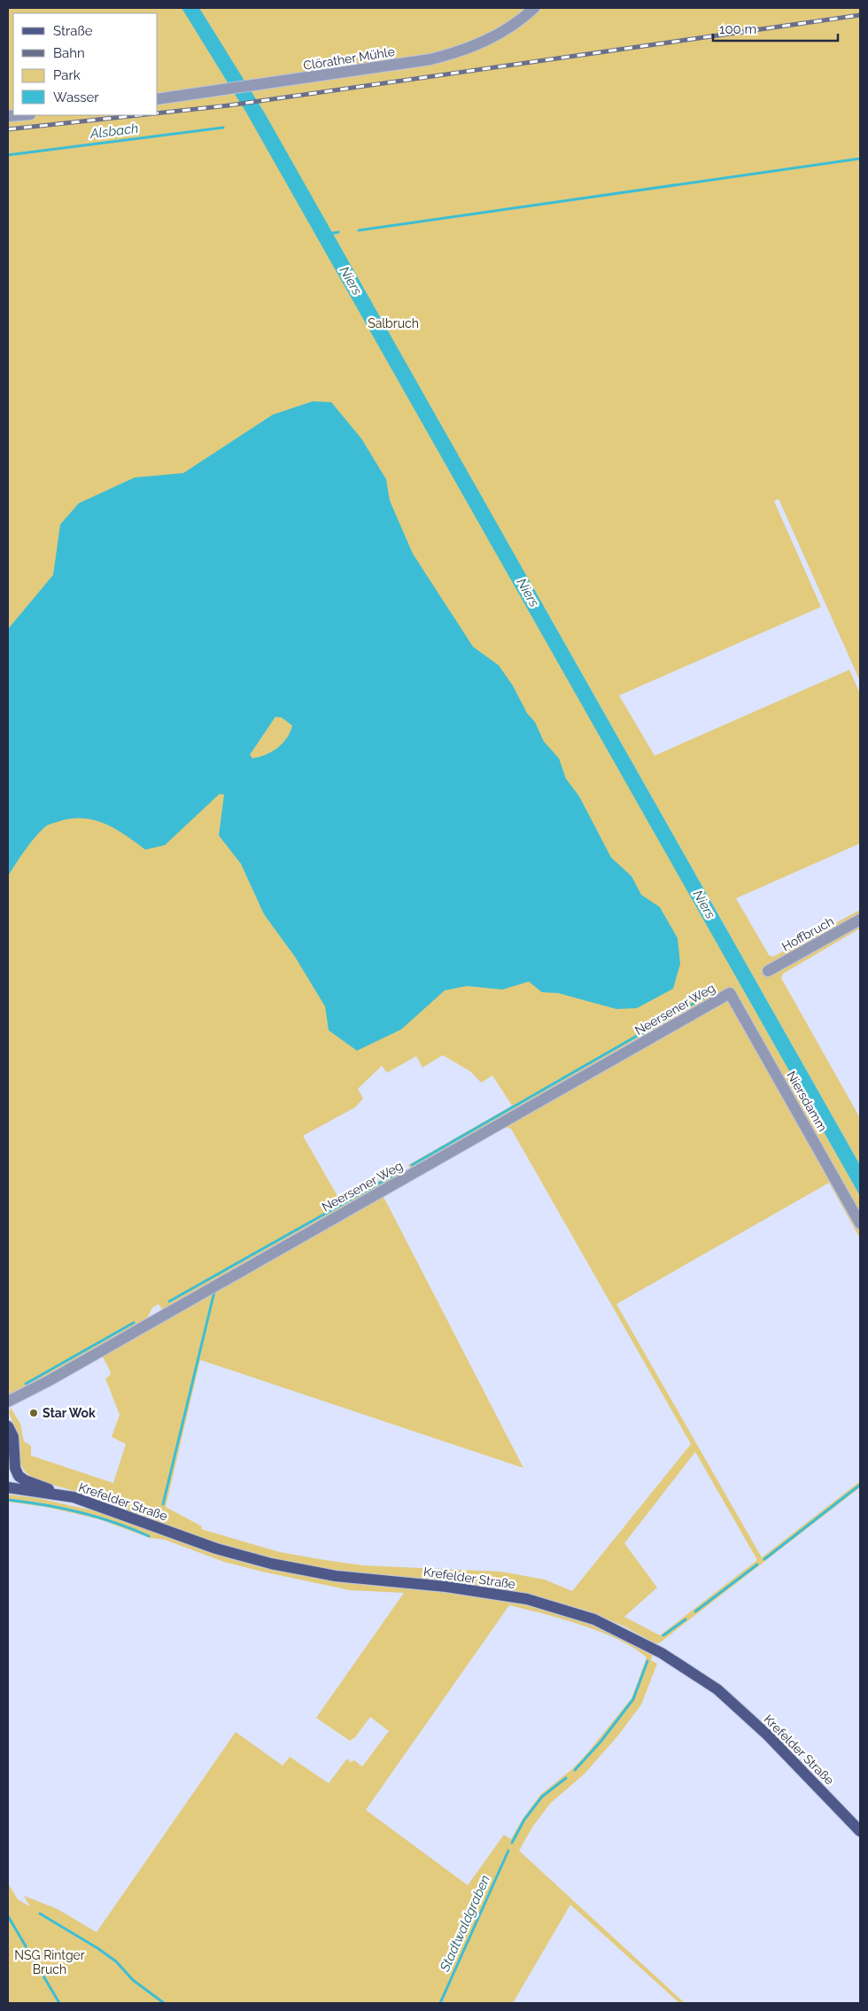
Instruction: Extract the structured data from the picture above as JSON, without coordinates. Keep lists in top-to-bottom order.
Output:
{
  "streets": {
    "main road": ["Krefelder Straße"],
    "street": [
      "Clörather Mühle",
      "Hoffbruch",
      "Neersener Weg",
      "Niersdamm"
    ]
  },
  "crossings": [
    ["Neersener Weg", "Niersdamm"]
  ],
  "water": ["Alsbach", "Niers", "Stadtwaldgraben"],
  "parks": ["Salbruch", "NSG Rintger Bruch"],
  "places": ["Star Wok"],
  "legend": [
    "Straße",
    "Bahn",
    "Park",
    "Wasser"
  ],
  "scale_bar": "100 m"
}
